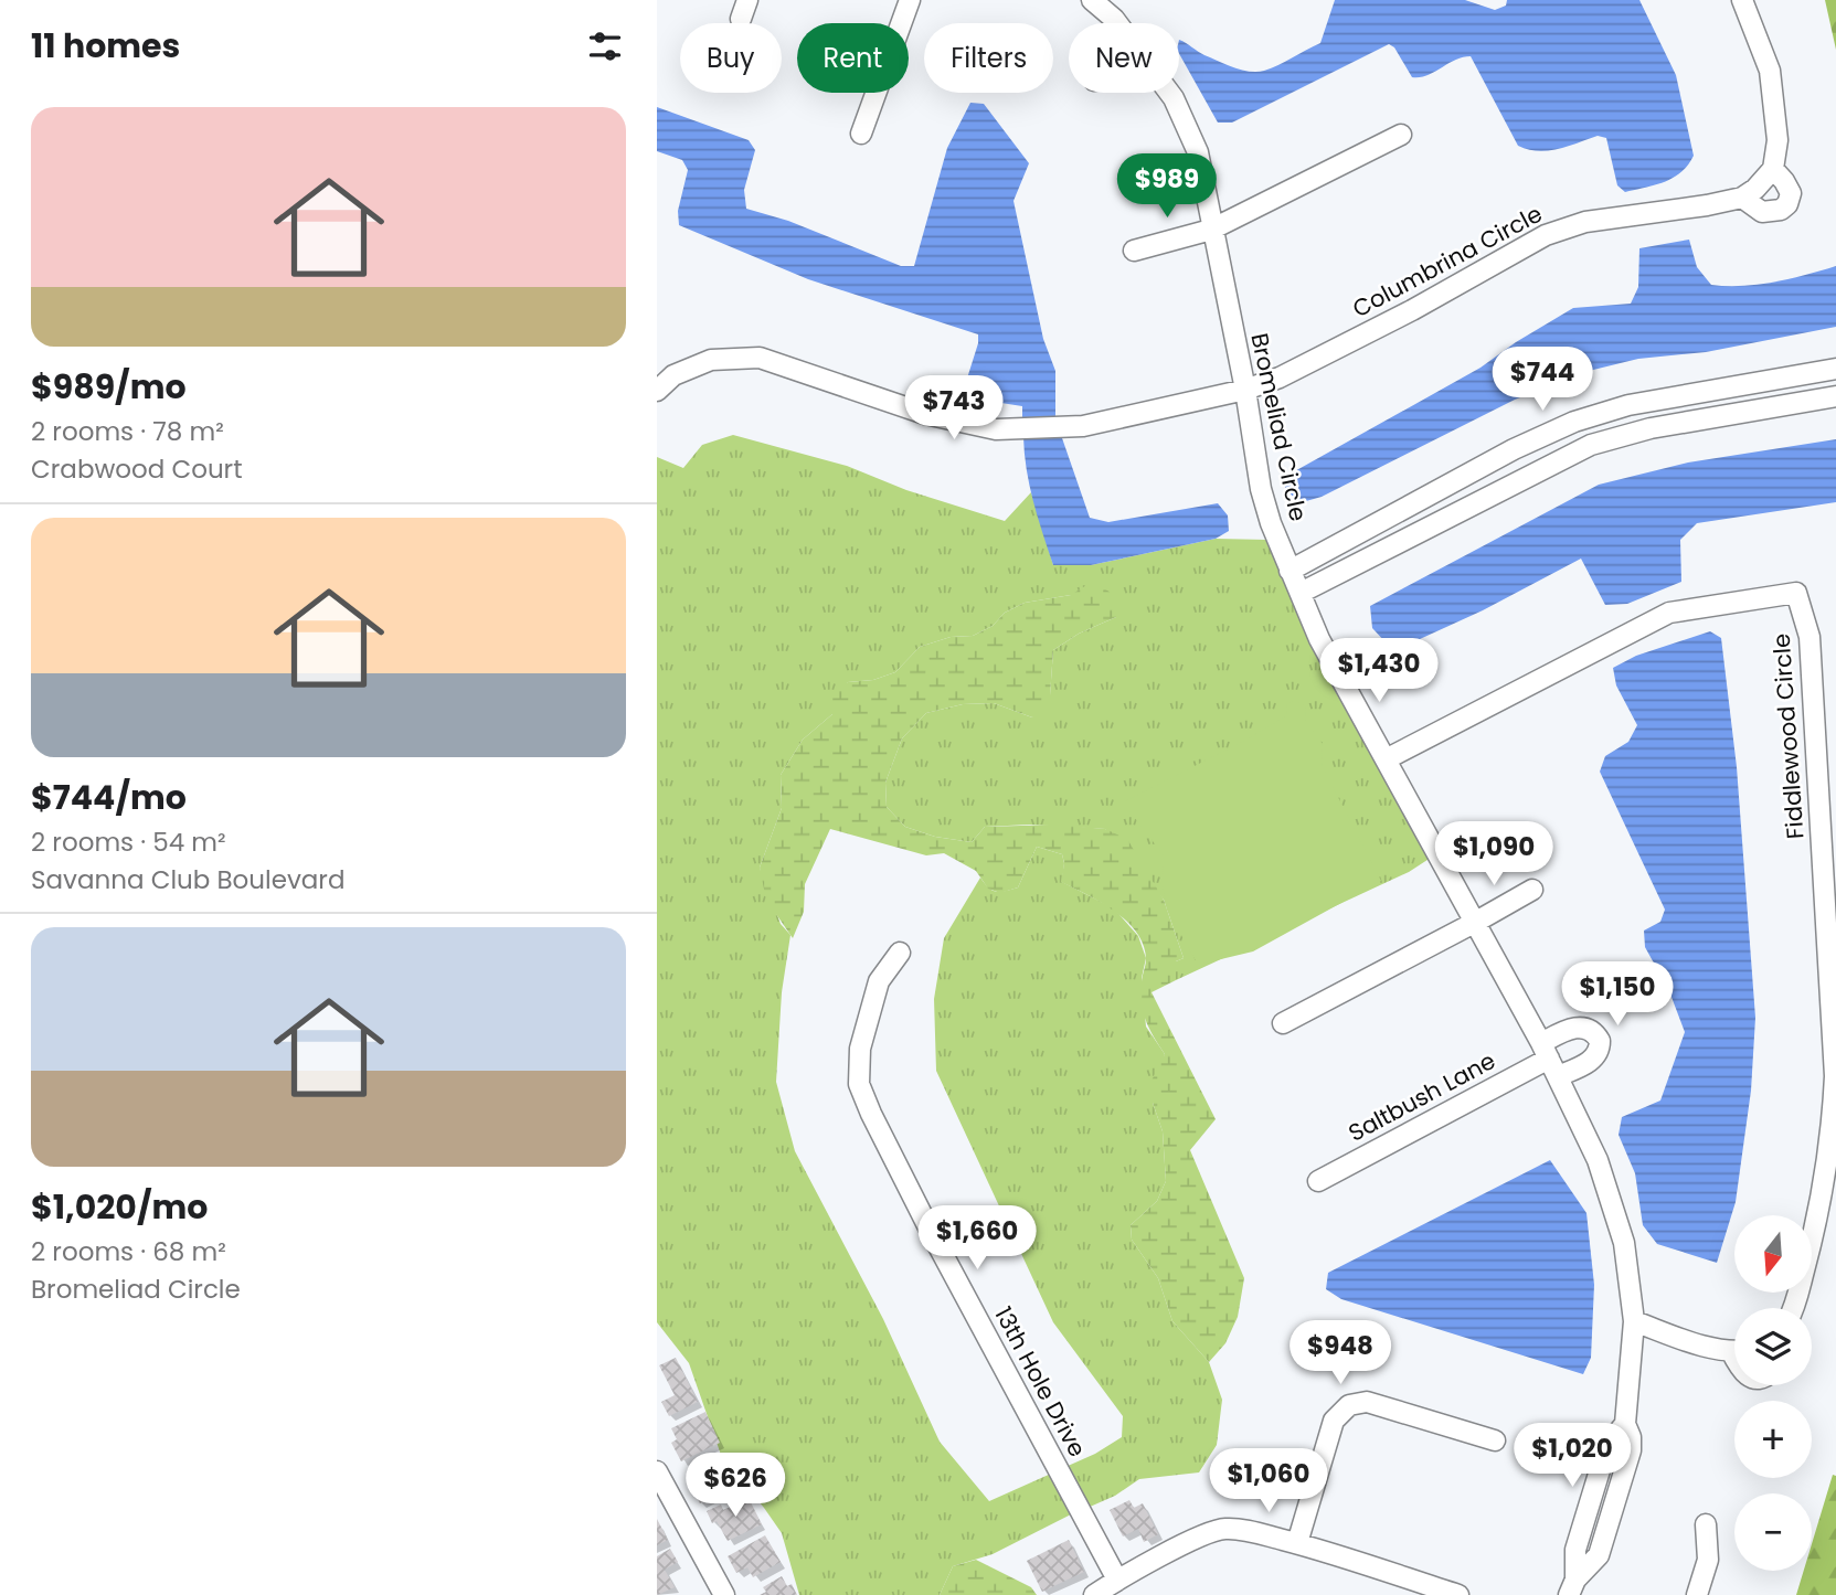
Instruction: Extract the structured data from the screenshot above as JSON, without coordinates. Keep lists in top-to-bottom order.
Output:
{
  "streets": {
    "street": [
      "Columbrina Circle",
      "Bromeliad Circle",
      "Fiddlewood Circle",
      "Saltbush Lane",
      "13th Hole Drive"
    ]
  },
  "crossings": [
    ["Columbrina Circle", "Bromeliad Circle"],
    ["Bromeliad Circle", "Fiddlewood Circle"],
    ["Bromeliad Circle", "Saltbush Lane"]
  ],
  "north": "bottom",
  "page": {
    "heading": "11 homes",
    "chip": [
      "Buy",
      "Rent",
      "Filters",
      "New"
    ],
    "list": [
      {
        "name": "$989/mo",
        "note": "2 rooms · 78 m² · Crabwood Court"
      },
      {
        "name": "$744/mo",
        "note": "2 rooms · 54 m² · Savanna Club Boulevard"
      },
      {
        "name": "$1,020/mo",
        "note": "2 rooms · 68 m² · Bromeliad Circle"
      }
    ],
    "price": [
      "$989",
      "$744",
      "$743",
      "$1,430",
      "$1,090",
      "$1,150",
      "$1,660",
      "$948",
      "$1,020",
      "$1,060",
      "$626"
    ],
    "map_buttons": ["+", "−"]
  }
}
